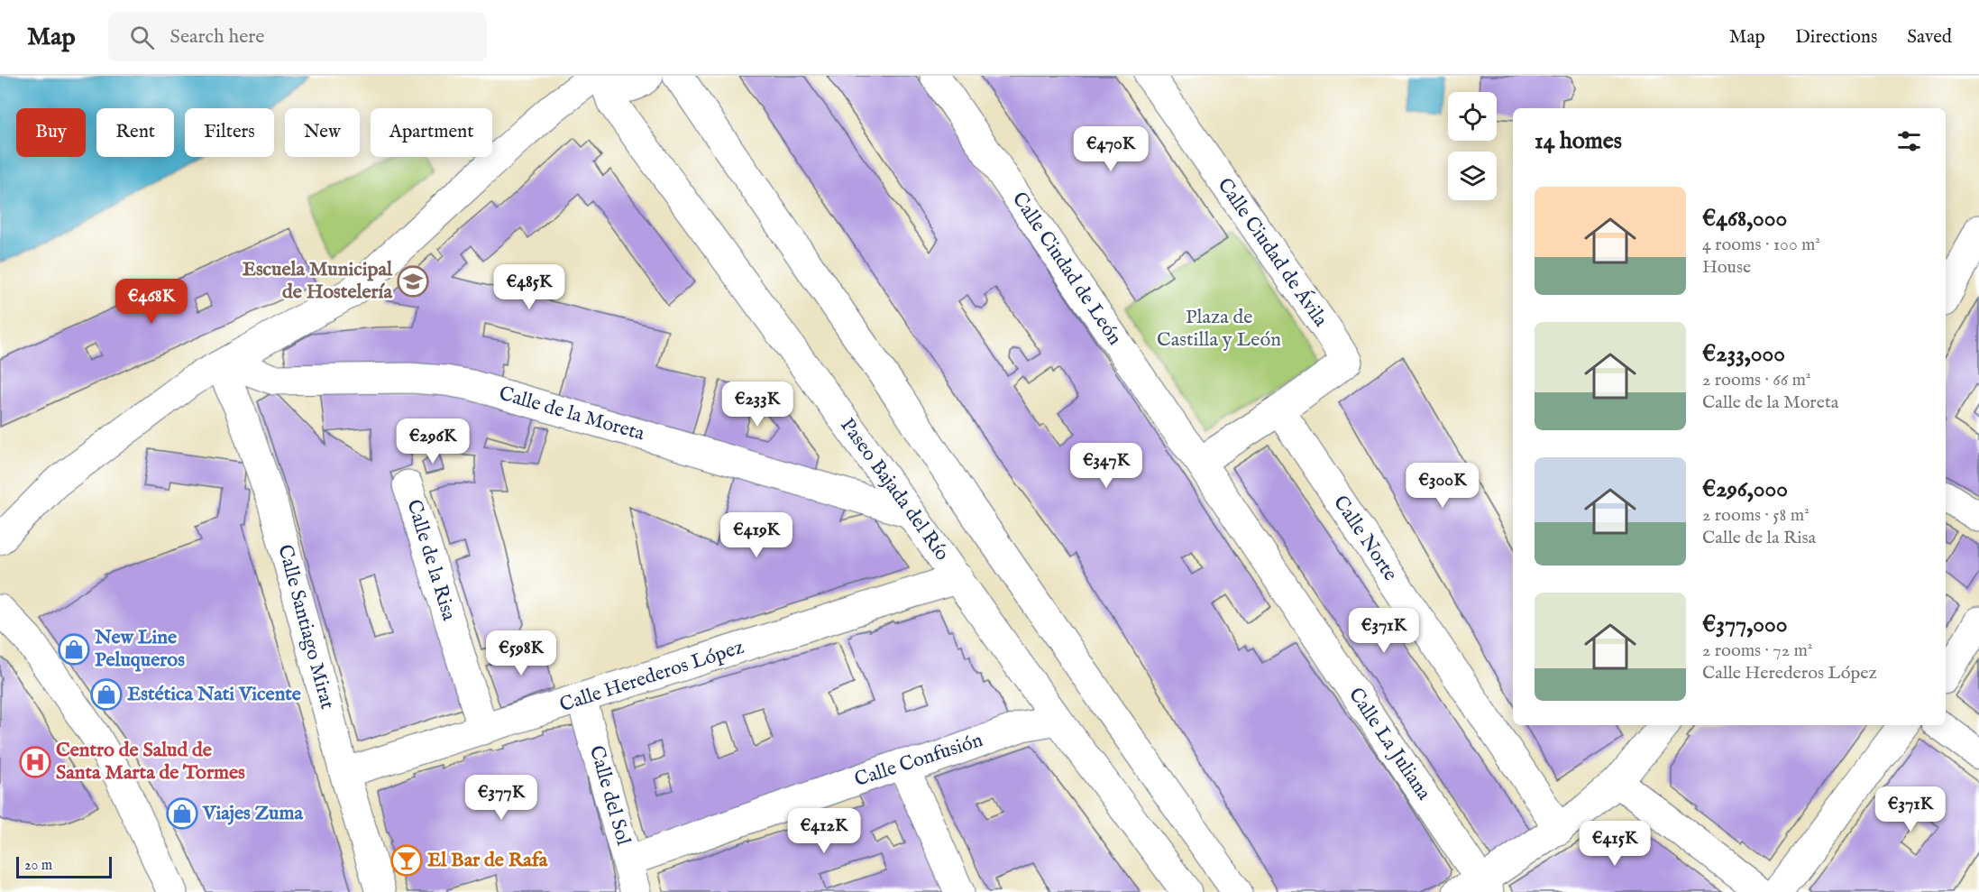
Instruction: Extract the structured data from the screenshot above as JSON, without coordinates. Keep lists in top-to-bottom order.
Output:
{
  "streets": {
    "street": [
      "Calle Ciudad de Ávila",
      "Calle Ciudad de León",
      "Calle de la Moreta",
      "Paseo Bajada del Río",
      "Calle Norte",
      "Calle de la Risa",
      "Calle Santiago Mirat",
      "Calle Herederos López",
      "Calle La Juliana",
      "Calle Confusión",
      "Calle del Sol"
    ]
  },
  "crossings": [
    ["Calle Ciudad de Ávila", "Calle Norte"],
    ["Calle Ciudad de León", "Calle La Juliana"],
    ["Calle de la Moreta", "Paseo Bajada del Río"],
    ["Calle de la Moreta", "Calle Santiago Mirat"],
    ["Paseo Bajada del Río", "Calle Herederos López"],
    ["Paseo Bajada del Río", "Calle Confusión"],
    ["Calle de la Risa", "Calle Herederos López"],
    ["Calle Santiago Mirat", "Calle Herederos López"],
    ["Calle Herederos López", "Calle del Sol"],
    ["Calle Confusión", "Calle del Sol"]
  ],
  "parks": ["Plaza de Castilla y León"],
  "places": {
    "school or university": ["Escuela Municipal de Hostelería"],
    "shop": ["New Line Peluqueros", "Estética Nati Vicente", "Viajes Zuma"],
    "hospital": ["Centro de Salud de Santa Marta de Tormes"],
    "bar": ["El Bar de Rafa"]
  },
  "scale_bar": "20 m",
  "page": {
    "header": "Map",
    "search": "Search here",
    "nav": ["Map", "Directions", "Saved"],
    "chip": [
      "Buy",
      "Rent",
      "Filters",
      "New",
      "Apartment"
    ],
    "heading": "14 homes",
    "price": [
      "€470K",
      "€485K",
      "€468K",
      "€233K",
      "€296K",
      "€347K",
      "€300K",
      "€419K",
      "€371K",
      "€598K",
      "€377K",
      "€371K",
      "€412K",
      "€415K"
    ],
    "list": [
      {
        "name": "€468,000",
        "note": "4 rooms · 100 m² · House"
      },
      {
        "name": "€233,000",
        "note": "2 rooms · 66 m² · Calle de la Moreta"
      },
      {
        "name": "€296,000",
        "note": "2 rooms · 58 m² · Calle de la Risa"
      },
      {
        "name": "€377,000",
        "note": "2 rooms · 72 m² · Calle Herederos López"
      }
    ],
    "scale": "20 m"
  }
}
